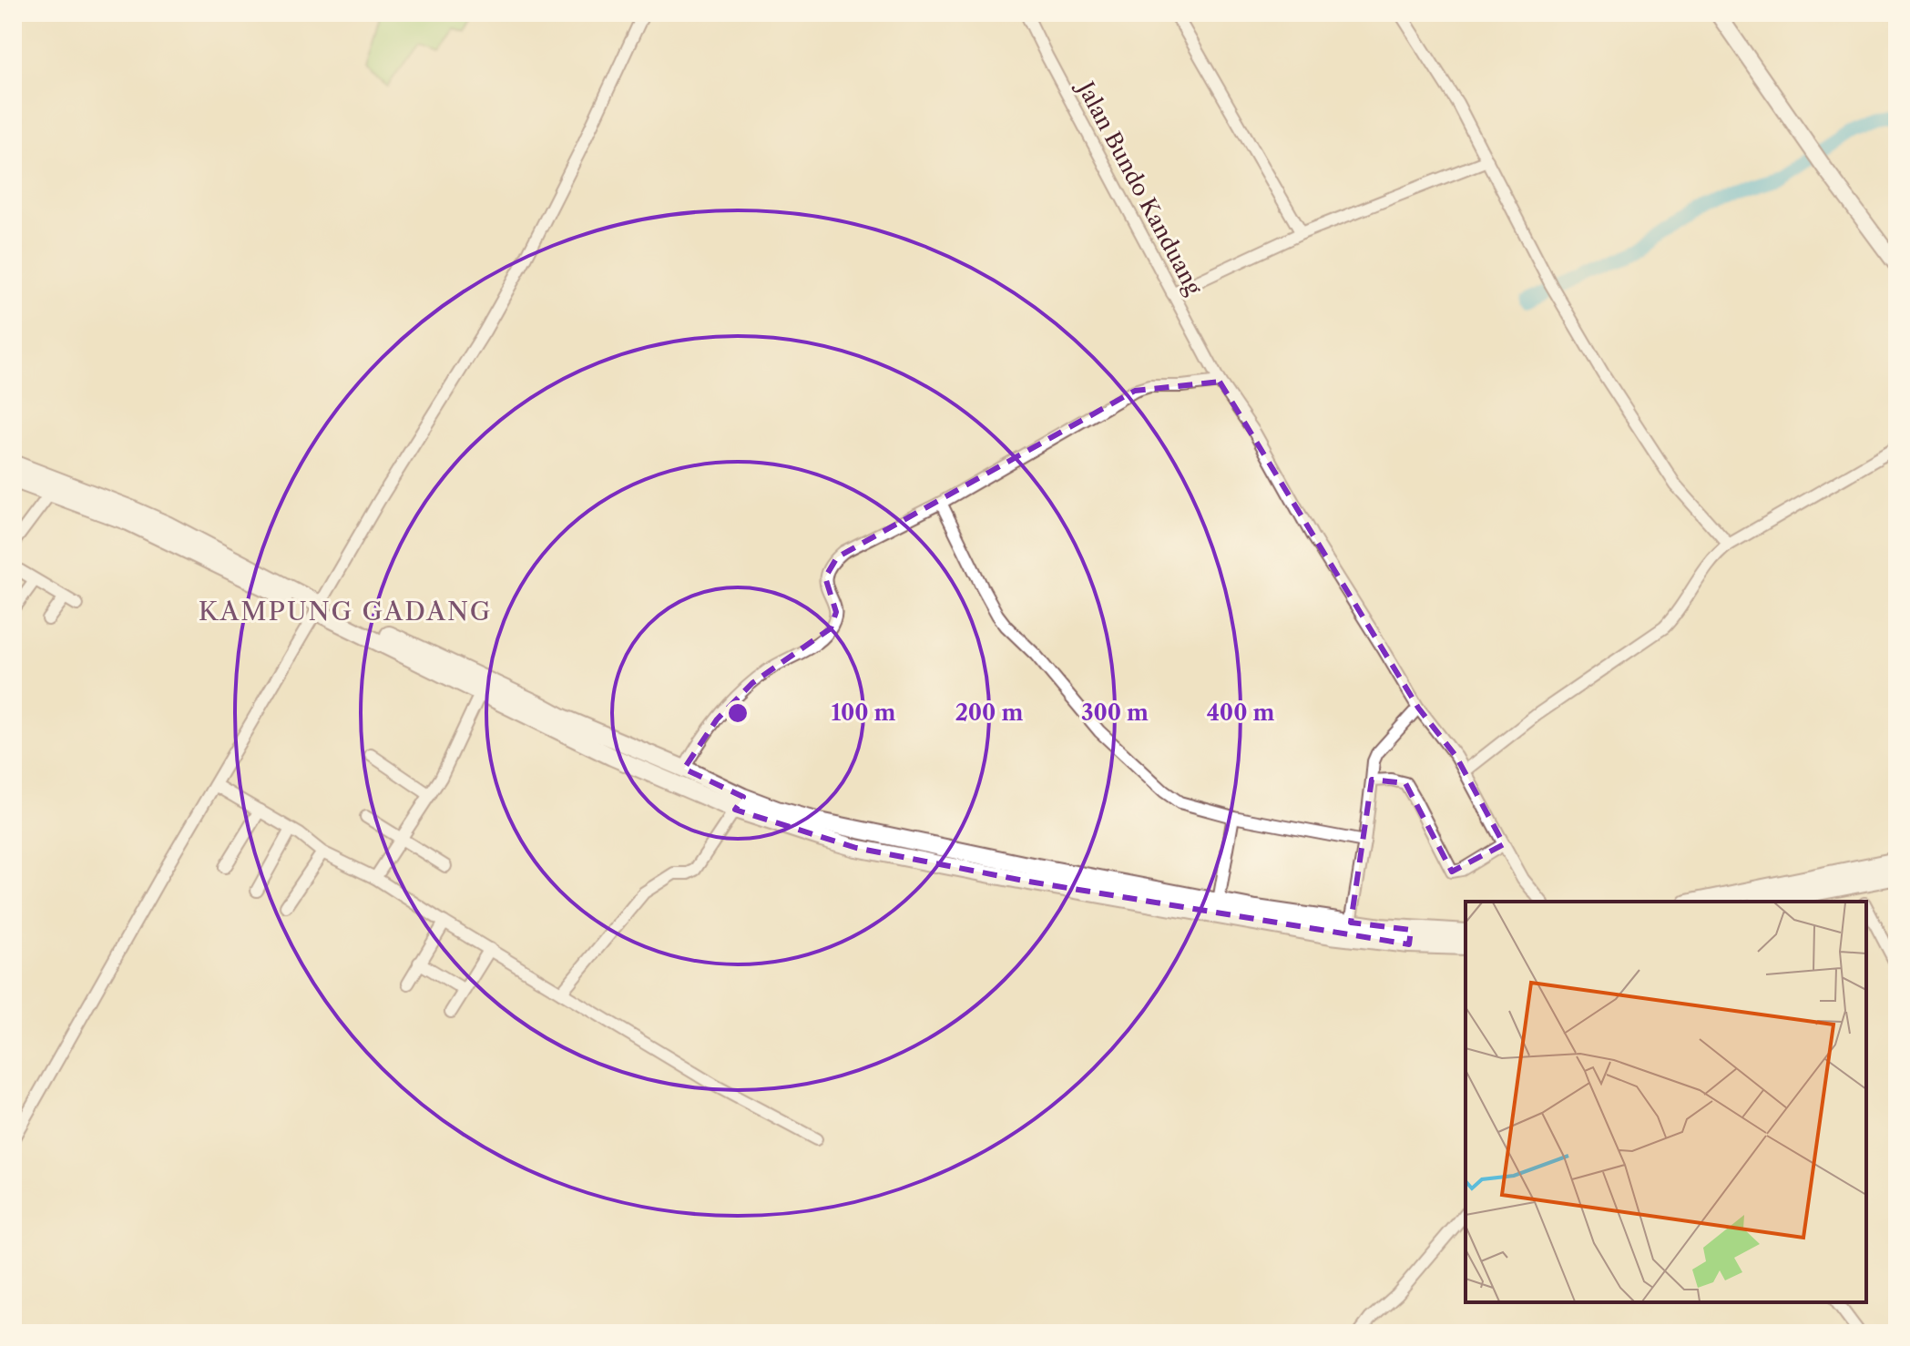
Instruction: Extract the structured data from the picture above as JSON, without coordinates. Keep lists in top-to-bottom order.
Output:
{
  "streets": {
    "street": ["Jalan Bundo Kanduang"]
  },
  "districts": ["KAMPUNG GADANG"],
  "rings": [
    "100 m",
    "200 m",
    "300 m",
    "400 m"
  ]
}
